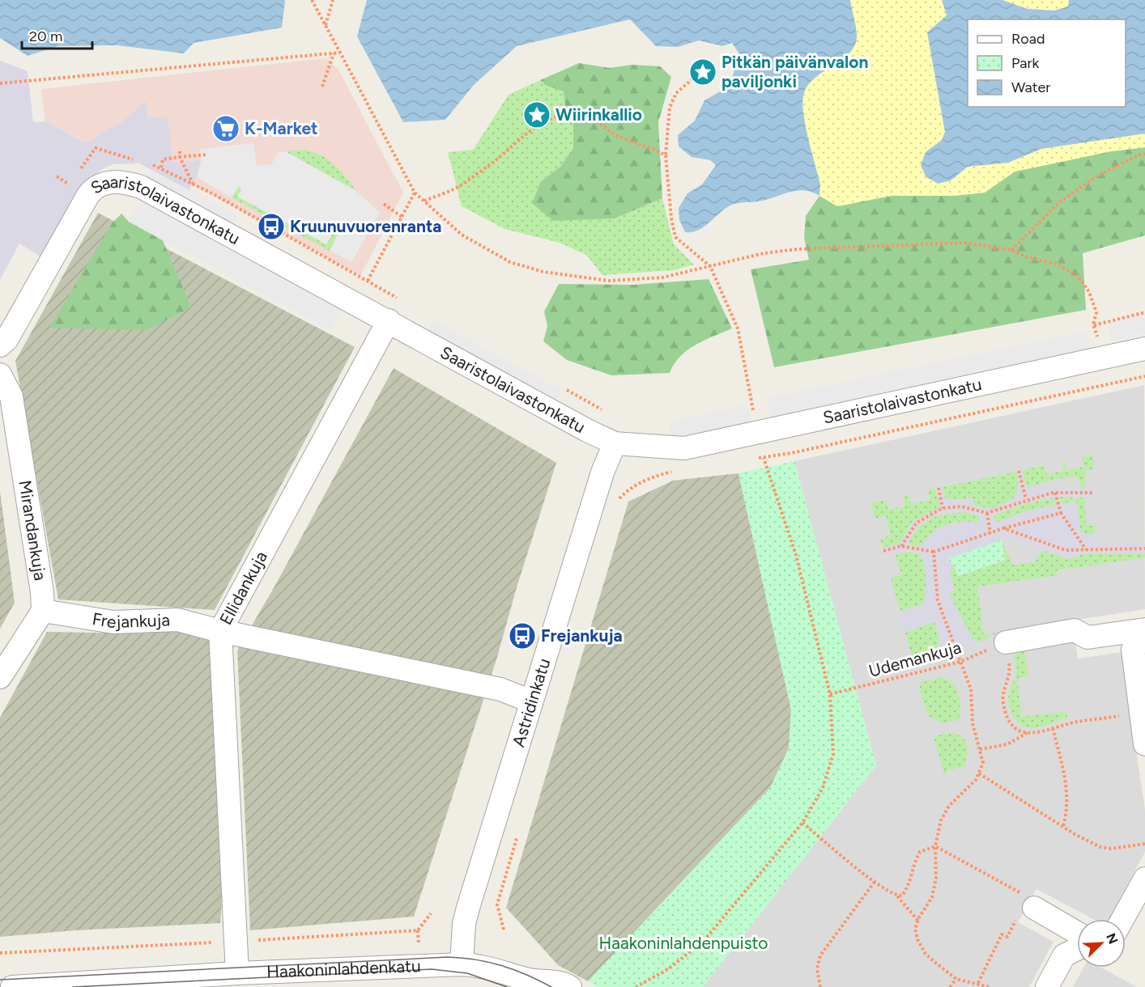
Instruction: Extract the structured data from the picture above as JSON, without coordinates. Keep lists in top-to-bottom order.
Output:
{
  "streets": {
    "street": [
      "Saaristolaivastonkatu",
      "Mirandankuja",
      "Ellidankuja",
      "Frejankuja",
      "Astridinkatu",
      "Haakoninlahdenkatu"
    ],
    "path": ["Udemankuja"]
  },
  "crossings": [
    ["Saaristolaivastonkatu", "Ellidankuja"],
    ["Saaristolaivastonkatu", "Astridinkatu"],
    ["Mirandankuja", "Frejankuja"],
    ["Ellidankuja", "Frejankuja"],
    ["Ellidankuja", "Haakoninlahdenkatu"],
    ["Frejankuja", "Astridinkatu"],
    ["Astridinkatu", "Haakoninlahdenkatu"]
  ],
  "parks": ["Haakoninlahdenpuisto"],
  "places": {
    "place": ["Pitkän päivänvalon paviljonki", "Wiirinkallio"],
    "supermarket": ["K-Market"],
    "bus stop": ["Kruunuvuorenranta", "Frejankuja"]
  },
  "legend": ["Road", "Park", "Water"],
  "scale_bar": "20 m",
  "north": "top right"
}
